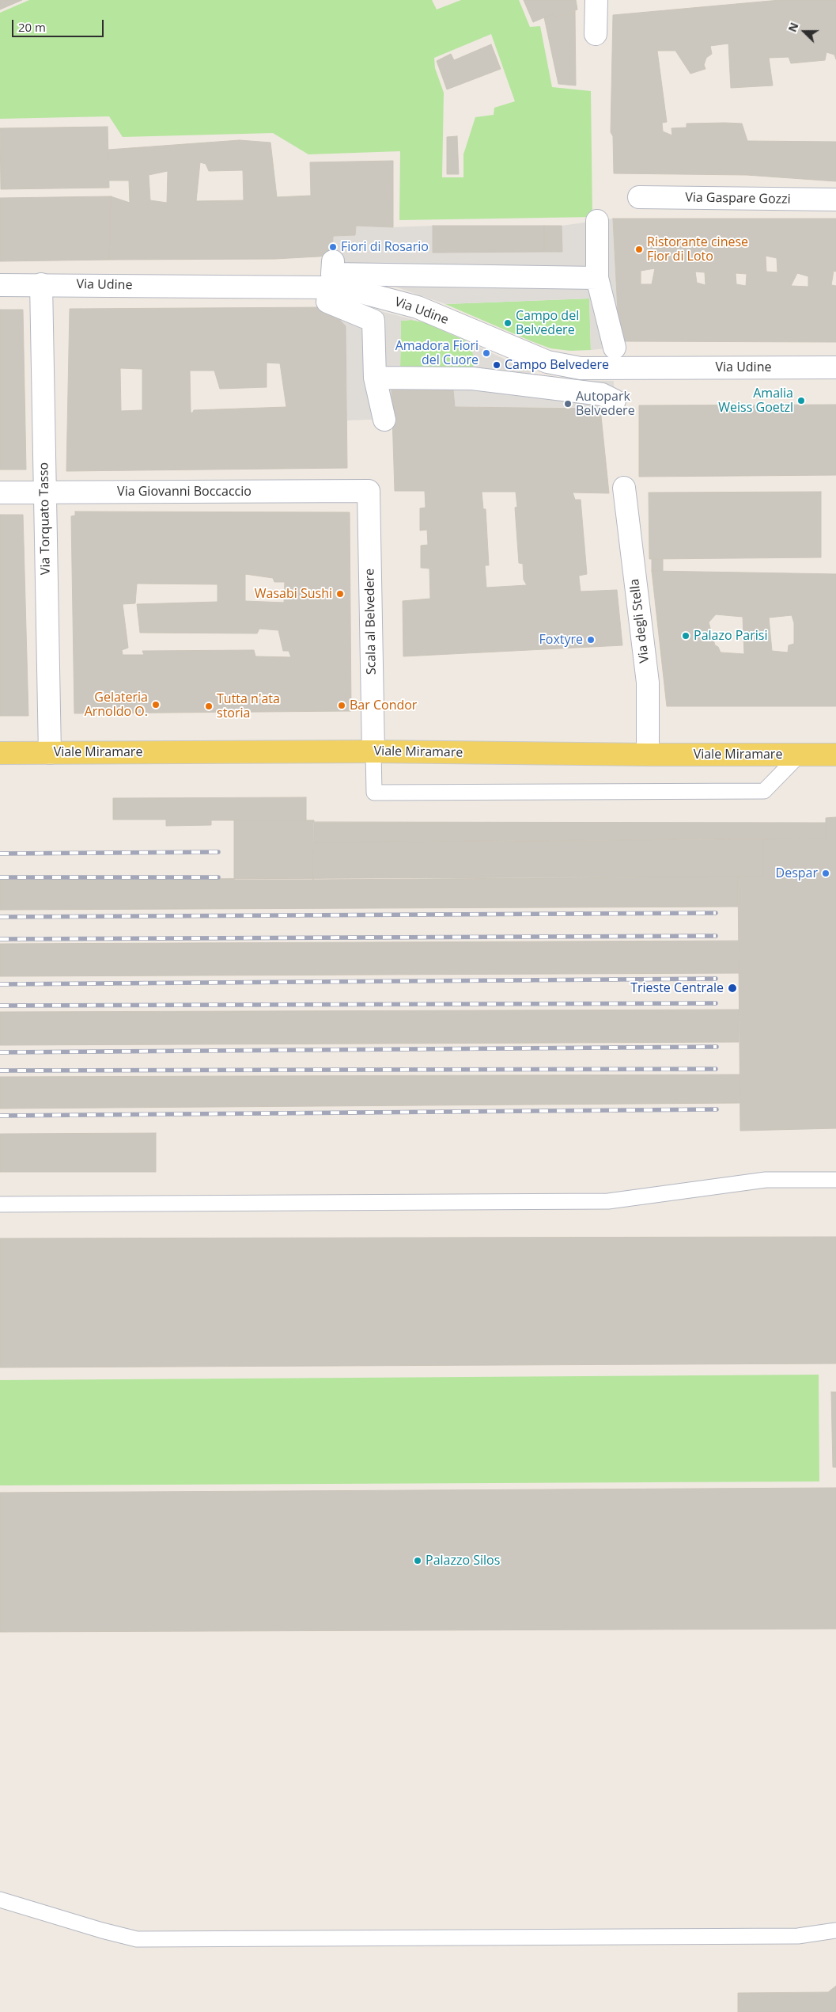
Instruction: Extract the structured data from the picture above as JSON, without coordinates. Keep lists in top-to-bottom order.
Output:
{
  "streets": {
    "main road": ["Viale Miramare"],
    "street": [
      "Via Gaspare Gozzi",
      "Via Udine",
      "Via Giovanni Boccaccio",
      "Via Torquato Tasso",
      "Via degli Stella",
      "Scala al Belvedere"
    ]
  },
  "crossings": [
    ["Via Udine", "Via Torquato Tasso"],
    ["Via Giovanni Boccaccio", "Via Torquato Tasso"],
    ["Via Giovanni Boccaccio", "Scala al Belvedere"],
    ["Via Torquato Tasso", "Viale Miramare"],
    ["Via degli Stella", "Viale Miramare"],
    ["Scala al Belvedere", "Viale Miramare"]
  ],
  "places": [
    "Fiori di Rosario",
    "Ristorante cinese Fior di Loto",
    "Campo del Belvedere",
    "Amadora Fiori del Cuore",
    "Campo Belvedere",
    "Amalia Weiss Goetzl",
    "Autopark Belvedere",
    "Wasabi Sushi",
    "Palazo Parisi",
    "Foxtyre",
    "Gelateria Arnoldo O.",
    "Bar Condor",
    "Tutta n'ata storia",
    "Despar",
    "Trieste Centrale",
    "Palazzo Silos"
  ],
  "scale_bar": "20 m",
  "north": "left"
}
